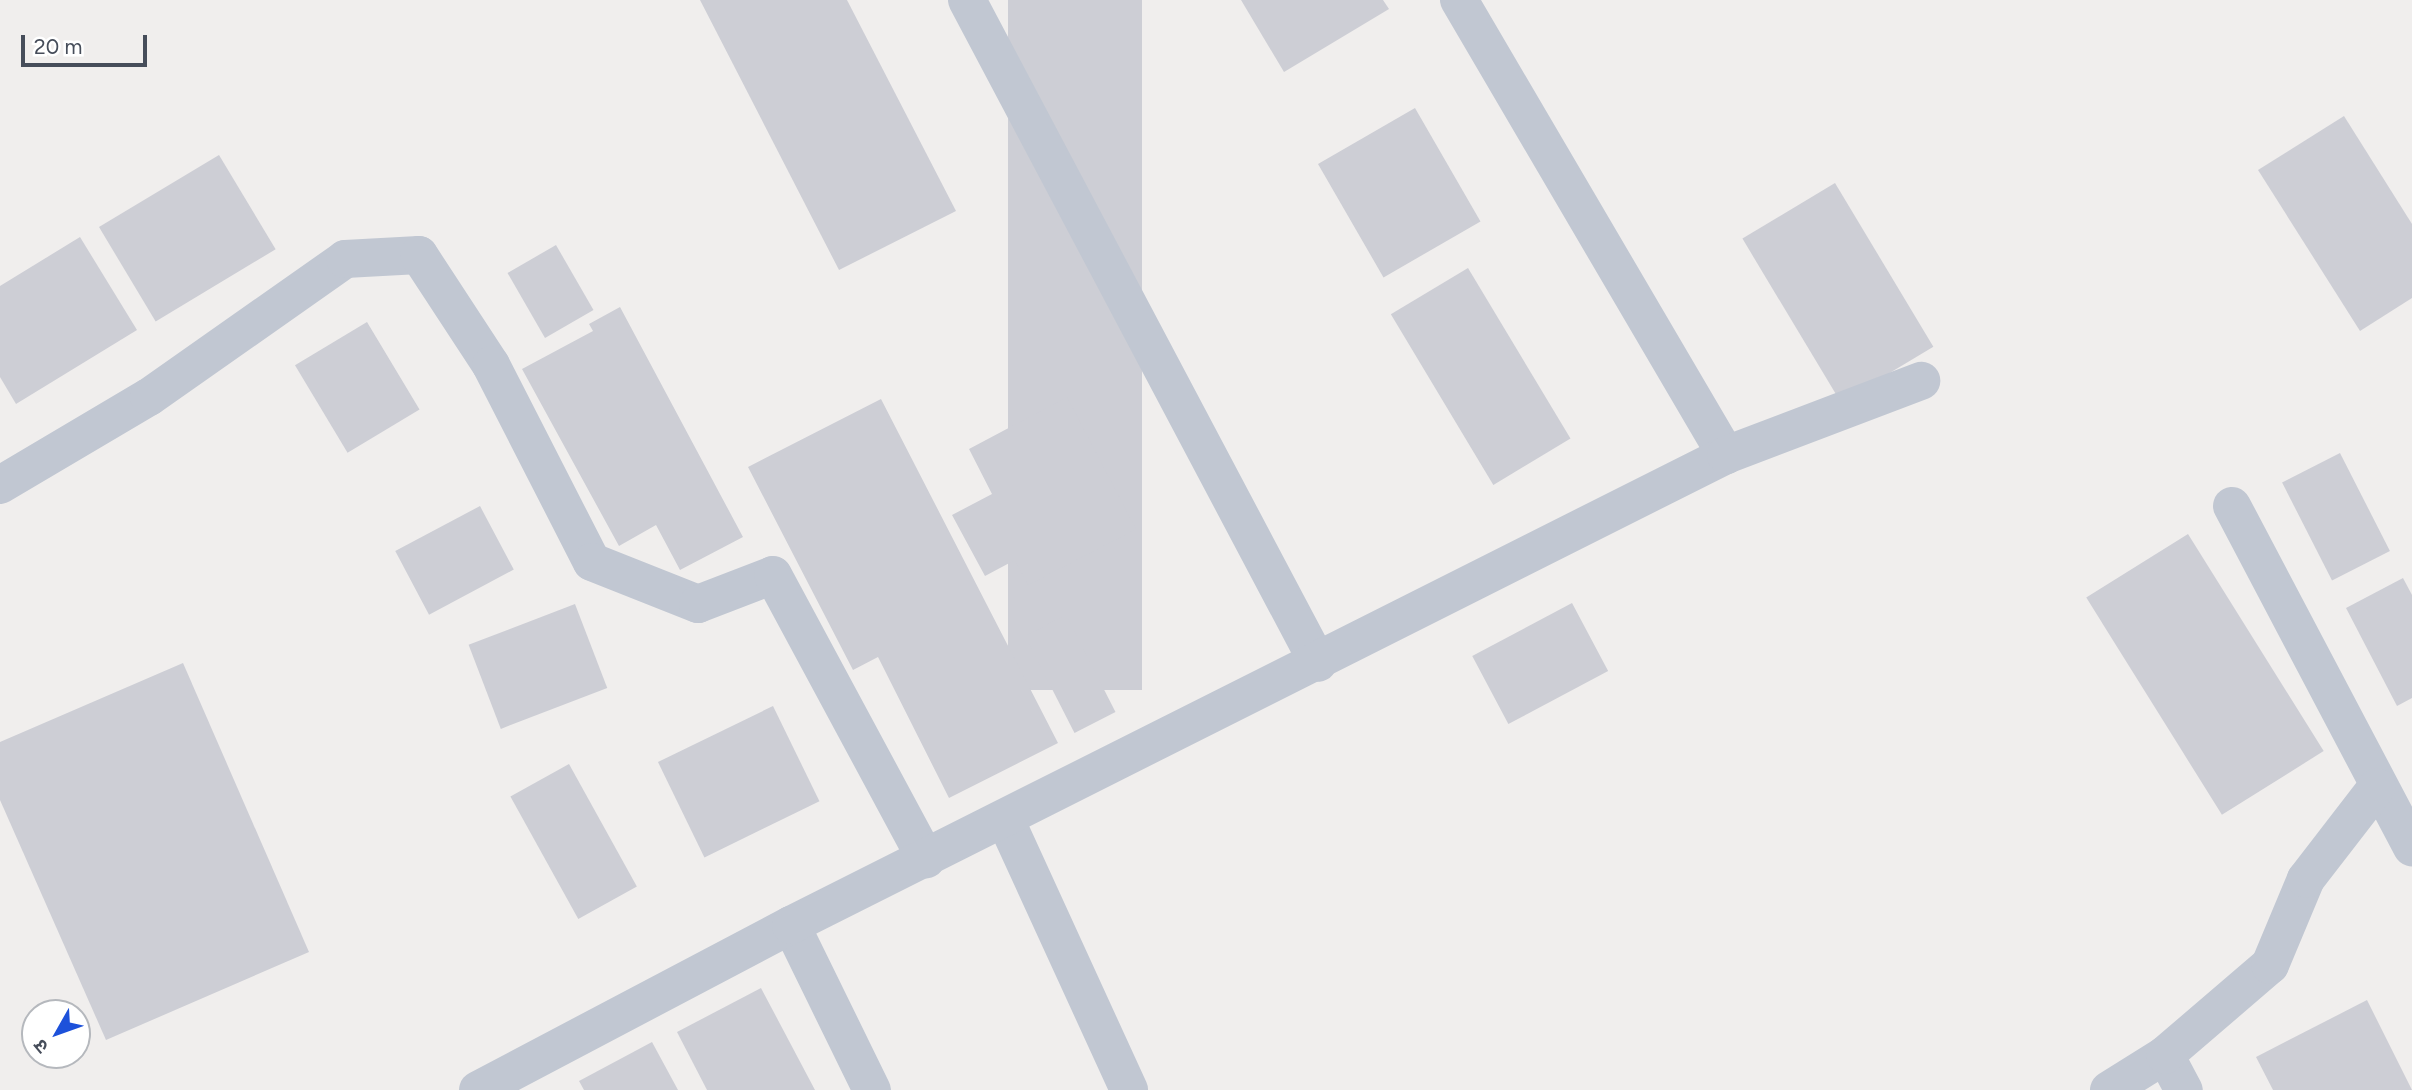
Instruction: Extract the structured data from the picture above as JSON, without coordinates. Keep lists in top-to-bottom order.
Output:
{
  "scale_bar": "20 m",
  "north": "bottom left"
}
